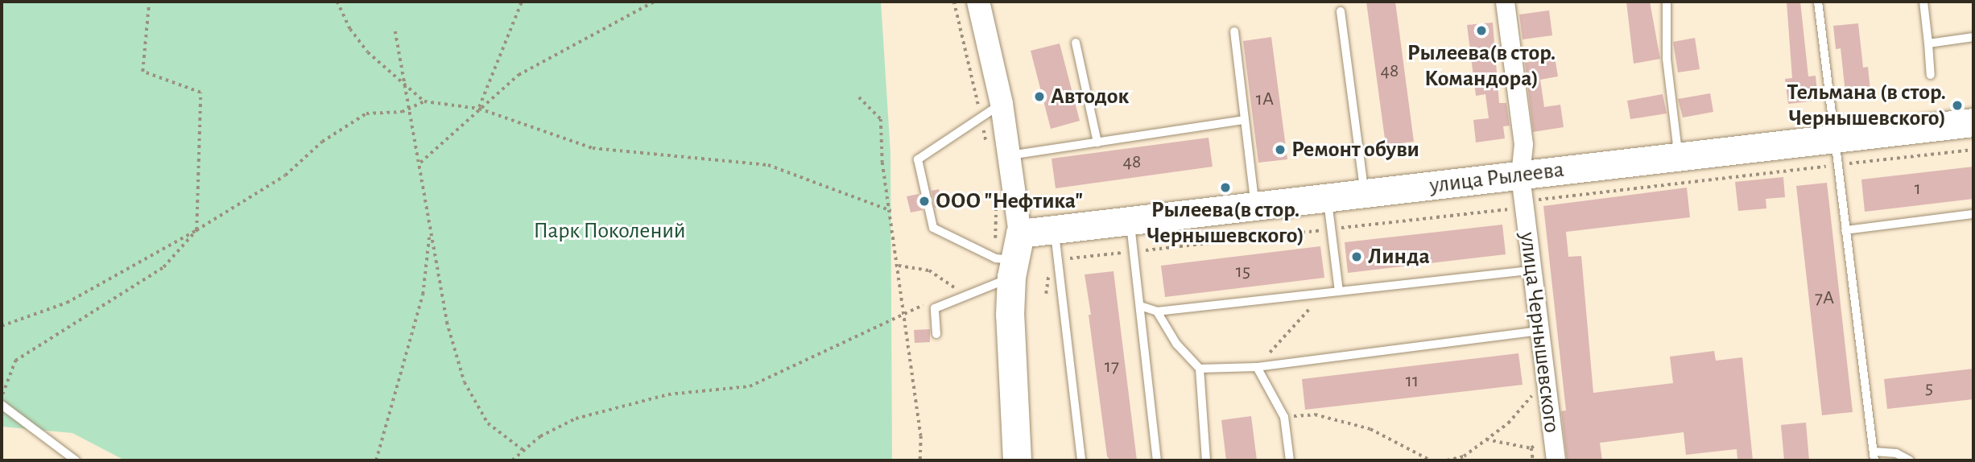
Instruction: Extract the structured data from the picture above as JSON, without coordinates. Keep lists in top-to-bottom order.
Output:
{
  "streets": {
    "main road": ["улица Рылеева"],
    "street": ["улица Чернышевского"]
  },
  "crossings": [
    ["улица Рылеева", "улица Чернышевского"]
  ],
  "parks": ["Парк Поколений"],
  "places": [
    "Рылеева(в стор. Командора)",
    "Автодок",
    "Тельмана (в стор. Чернышевского)",
    "Ремонт обуви",
    "Рылеева(в стор. Чернышевского)",
    "ООО \"Нефтика\"",
    "Линда"
  ],
  "house_numbers": [
    "48",
    "1А",
    "48",
    "1",
    "15",
    "7А",
    "17",
    "11",
    "5"
  ]
}
